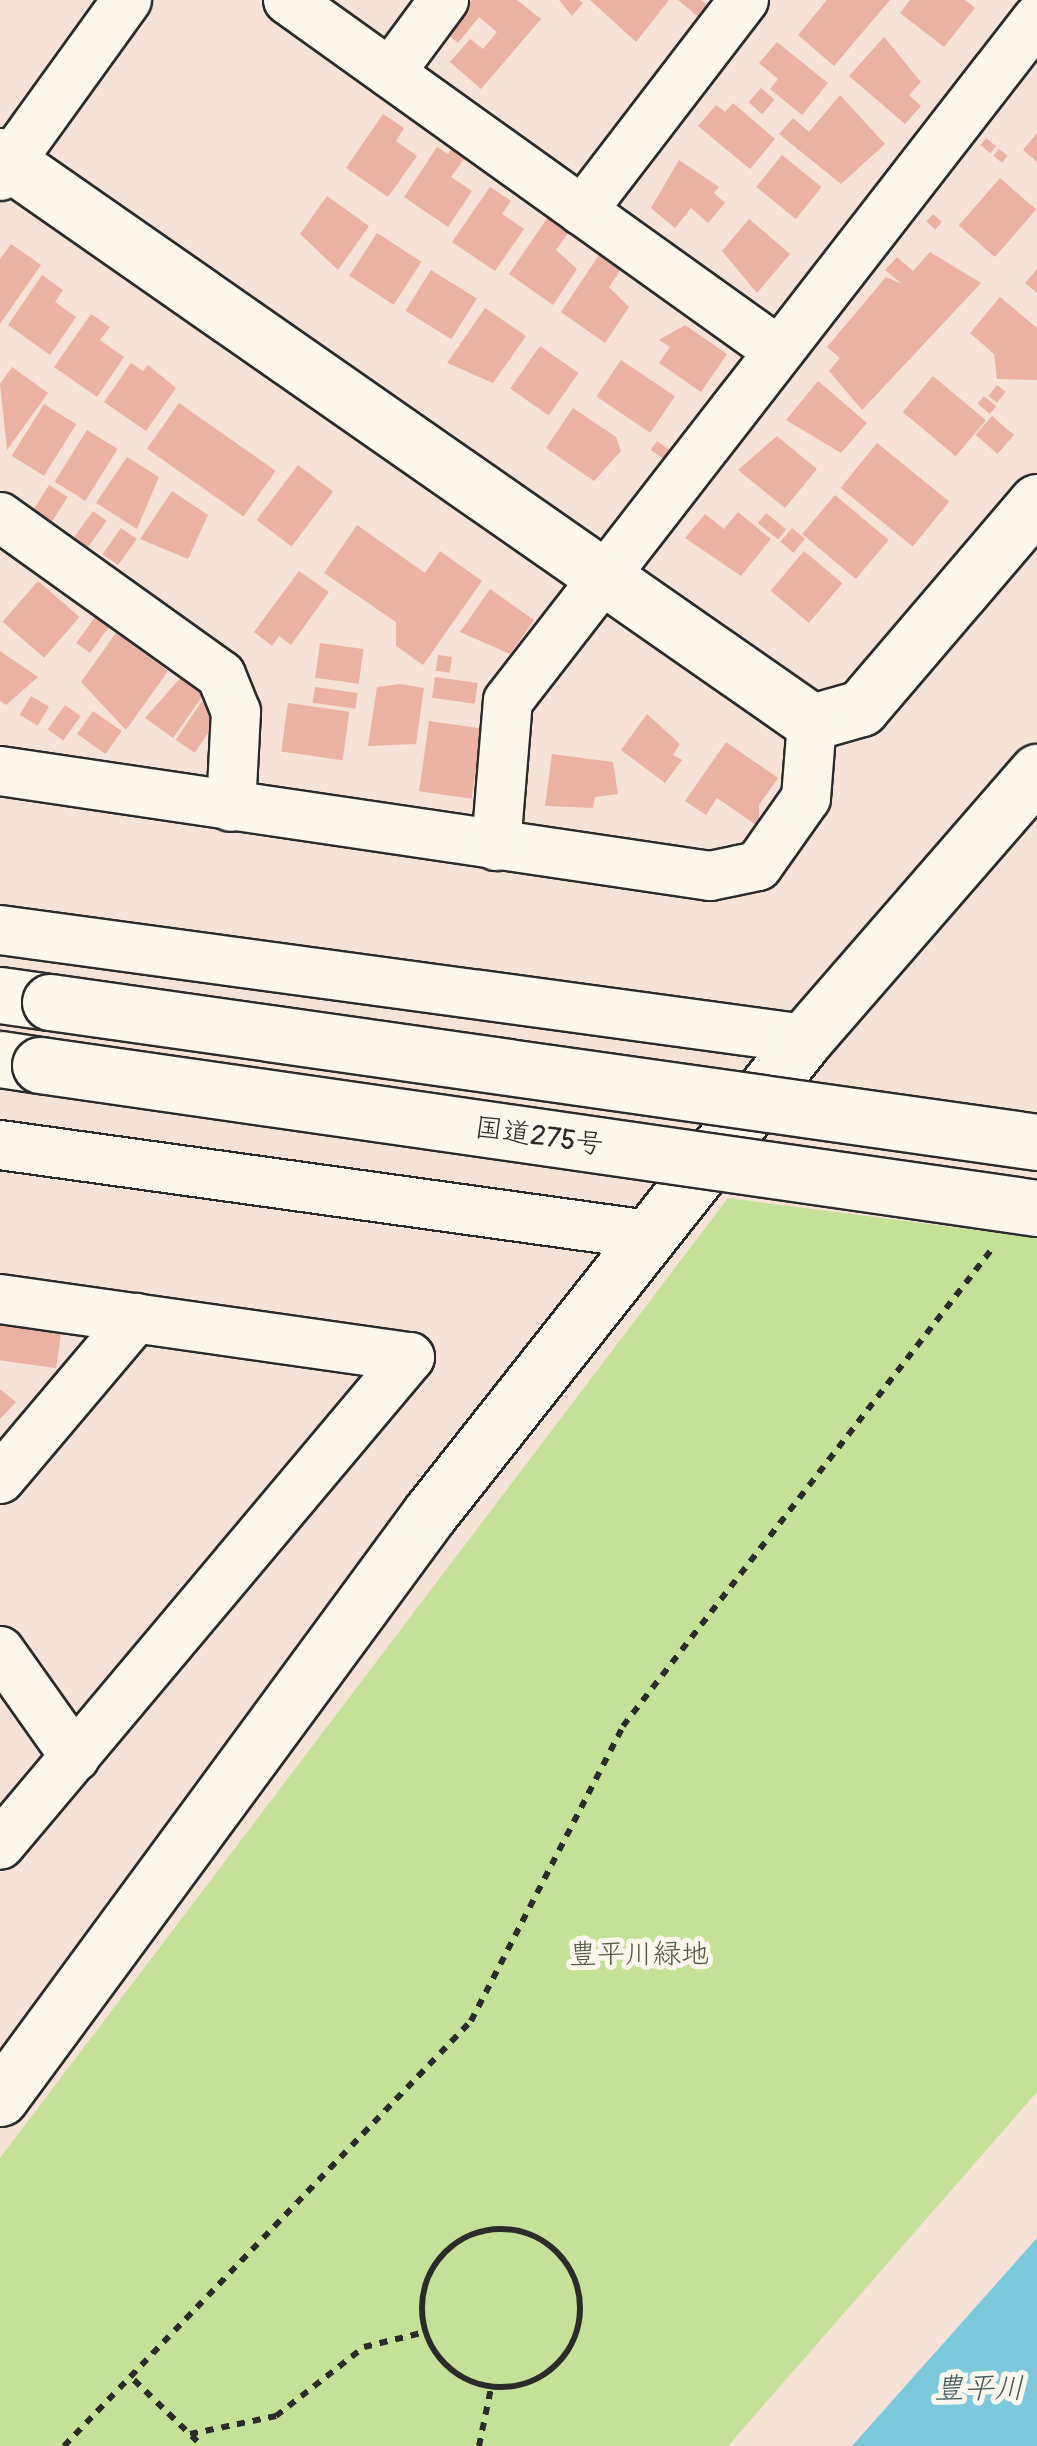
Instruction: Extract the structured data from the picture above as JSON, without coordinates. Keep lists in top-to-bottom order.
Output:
{
  "streets": {
    "main road": ["国道275号"]
  },
  "water": ["豊平川"],
  "parks": ["豊平川緑地"]
}
